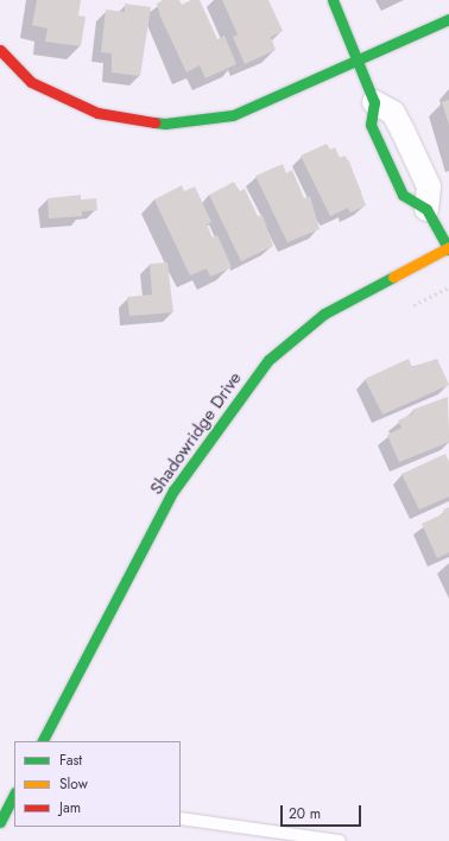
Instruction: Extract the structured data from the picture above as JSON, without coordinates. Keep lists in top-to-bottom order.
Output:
{
  "streets": {
    "street": ["Shadowridge Drive"]
  },
  "legend": ["Fast", "Slow", "Jam"],
  "scale_bar": "20 m"
}
